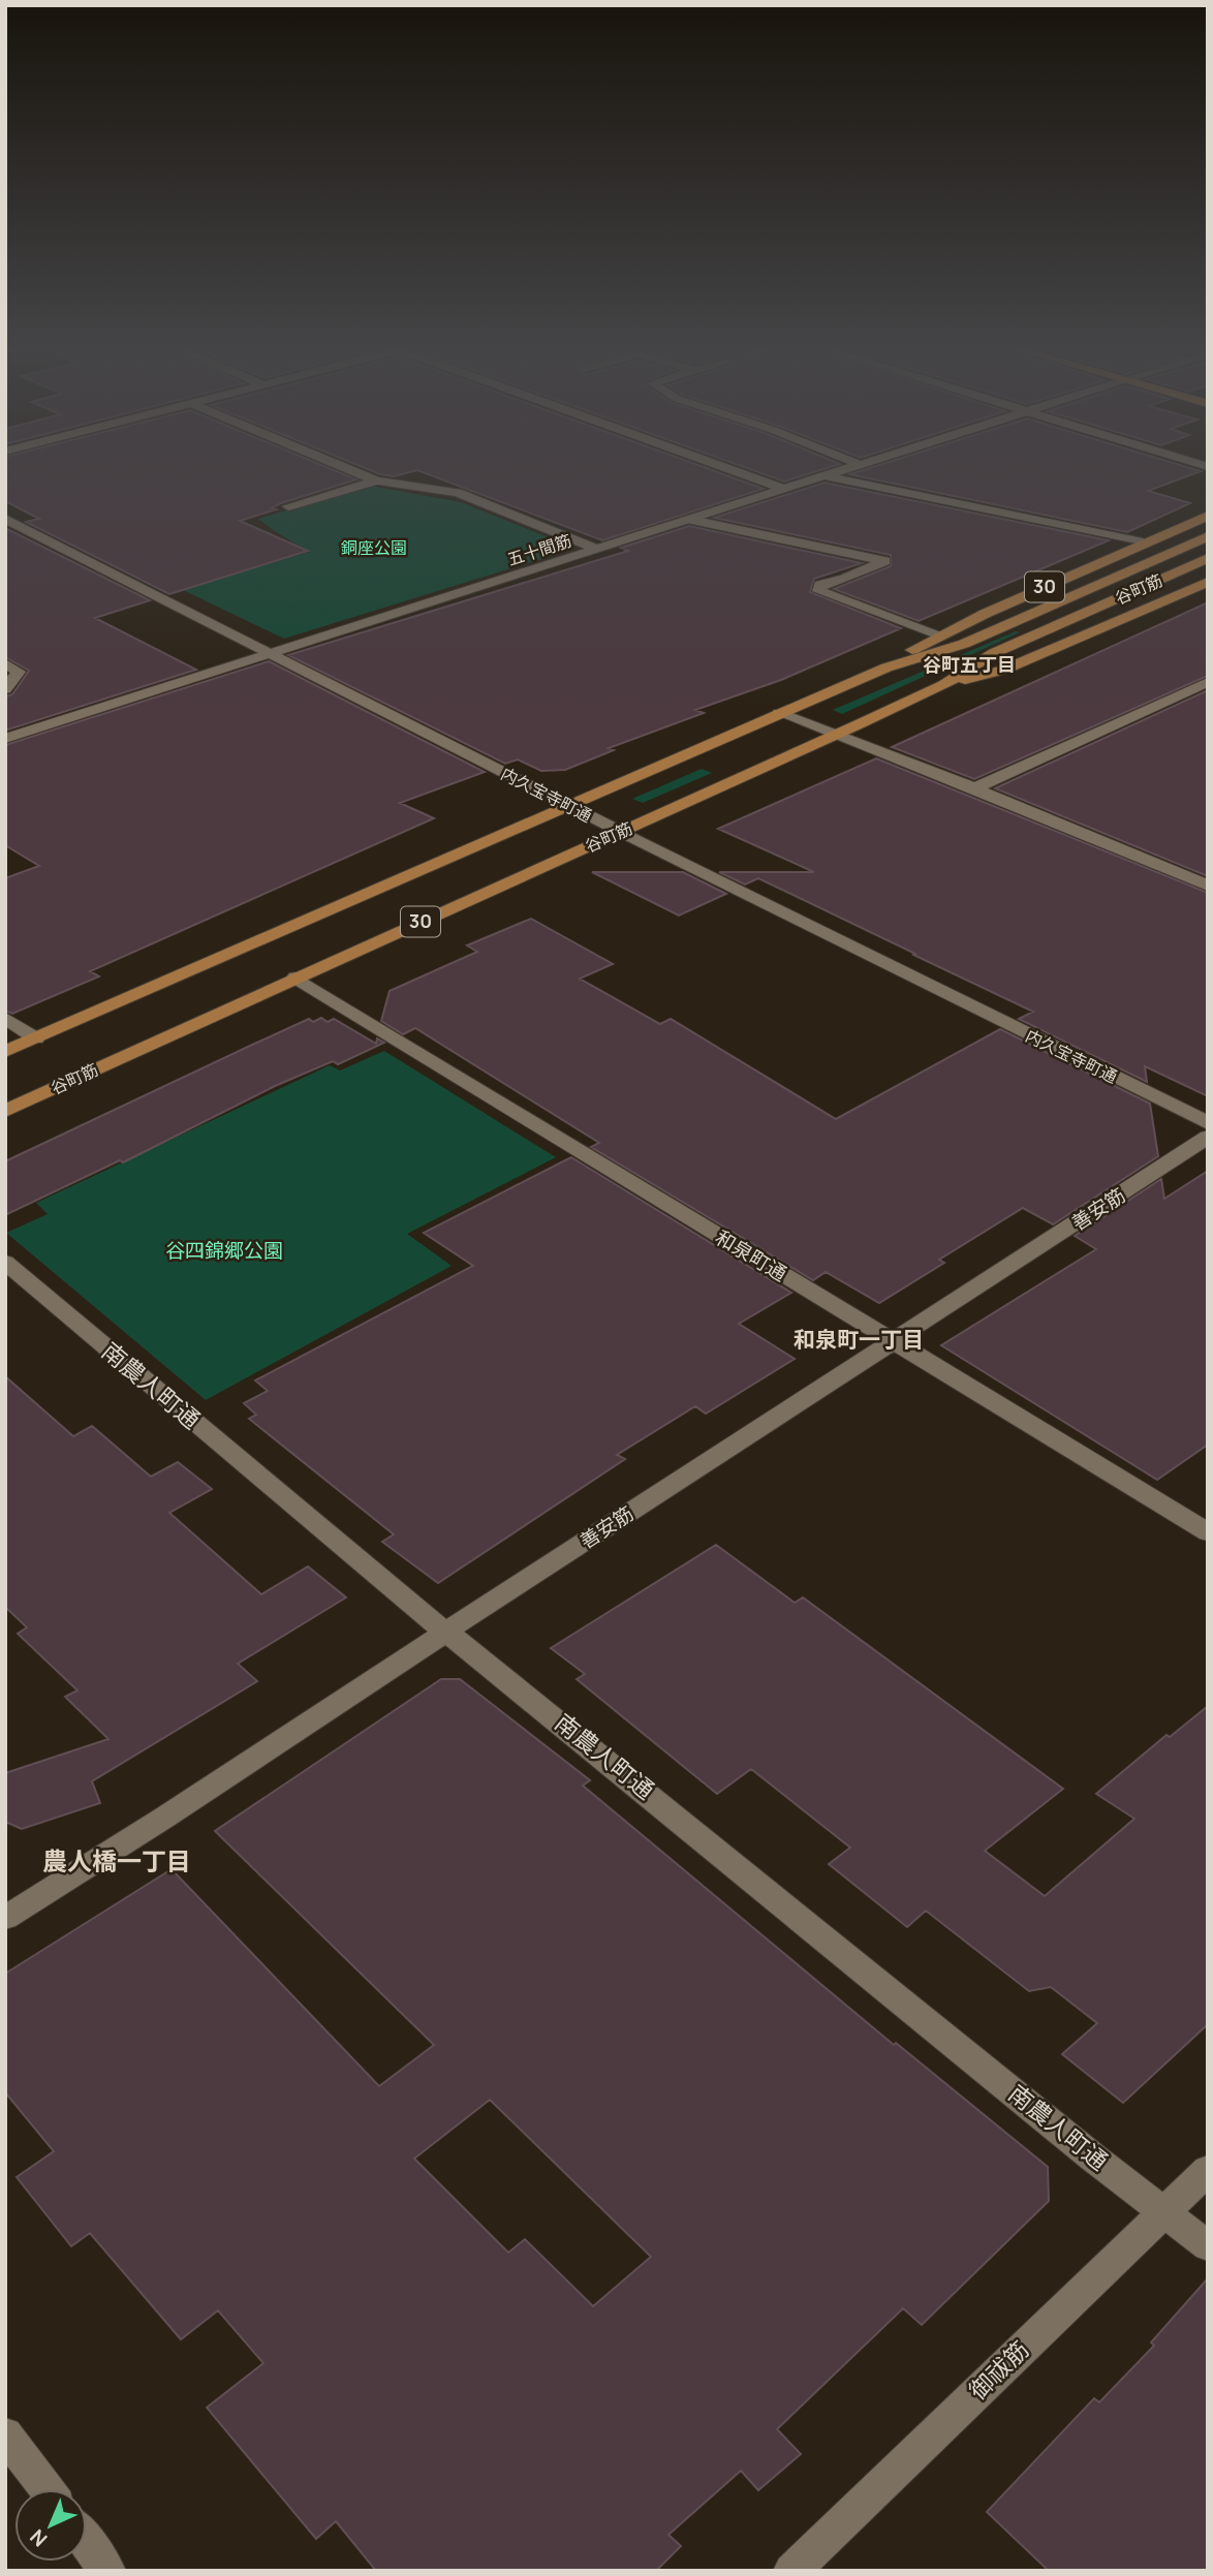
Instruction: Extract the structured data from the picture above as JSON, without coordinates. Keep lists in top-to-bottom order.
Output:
{
  "streets": {
    "main road": ["30", "谷町筋"],
    "street": [
      "五十間筋",
      "内久宝寺町通",
      "善安筋",
      "和泉町通",
      "南農人町通",
      "御祓筋"
    ]
  },
  "crossings": [
    ["五十間筋", "内久宝寺町通"],
    ["30", "谷町筋"],
    ["谷町筋", "内久宝寺町通"],
    ["谷町筋", "和泉町通"],
    ["善安筋", "和泉町通"],
    ["善安筋", "南農人町通"],
    ["南農人町通", "御祓筋"]
  ],
  "districts": ["谷町五丁目", "和泉町一丁目", "農人橋一丁目"],
  "parks": ["銅座公園", "谷四錦郷公園"],
  "north": "bottom left"
}
